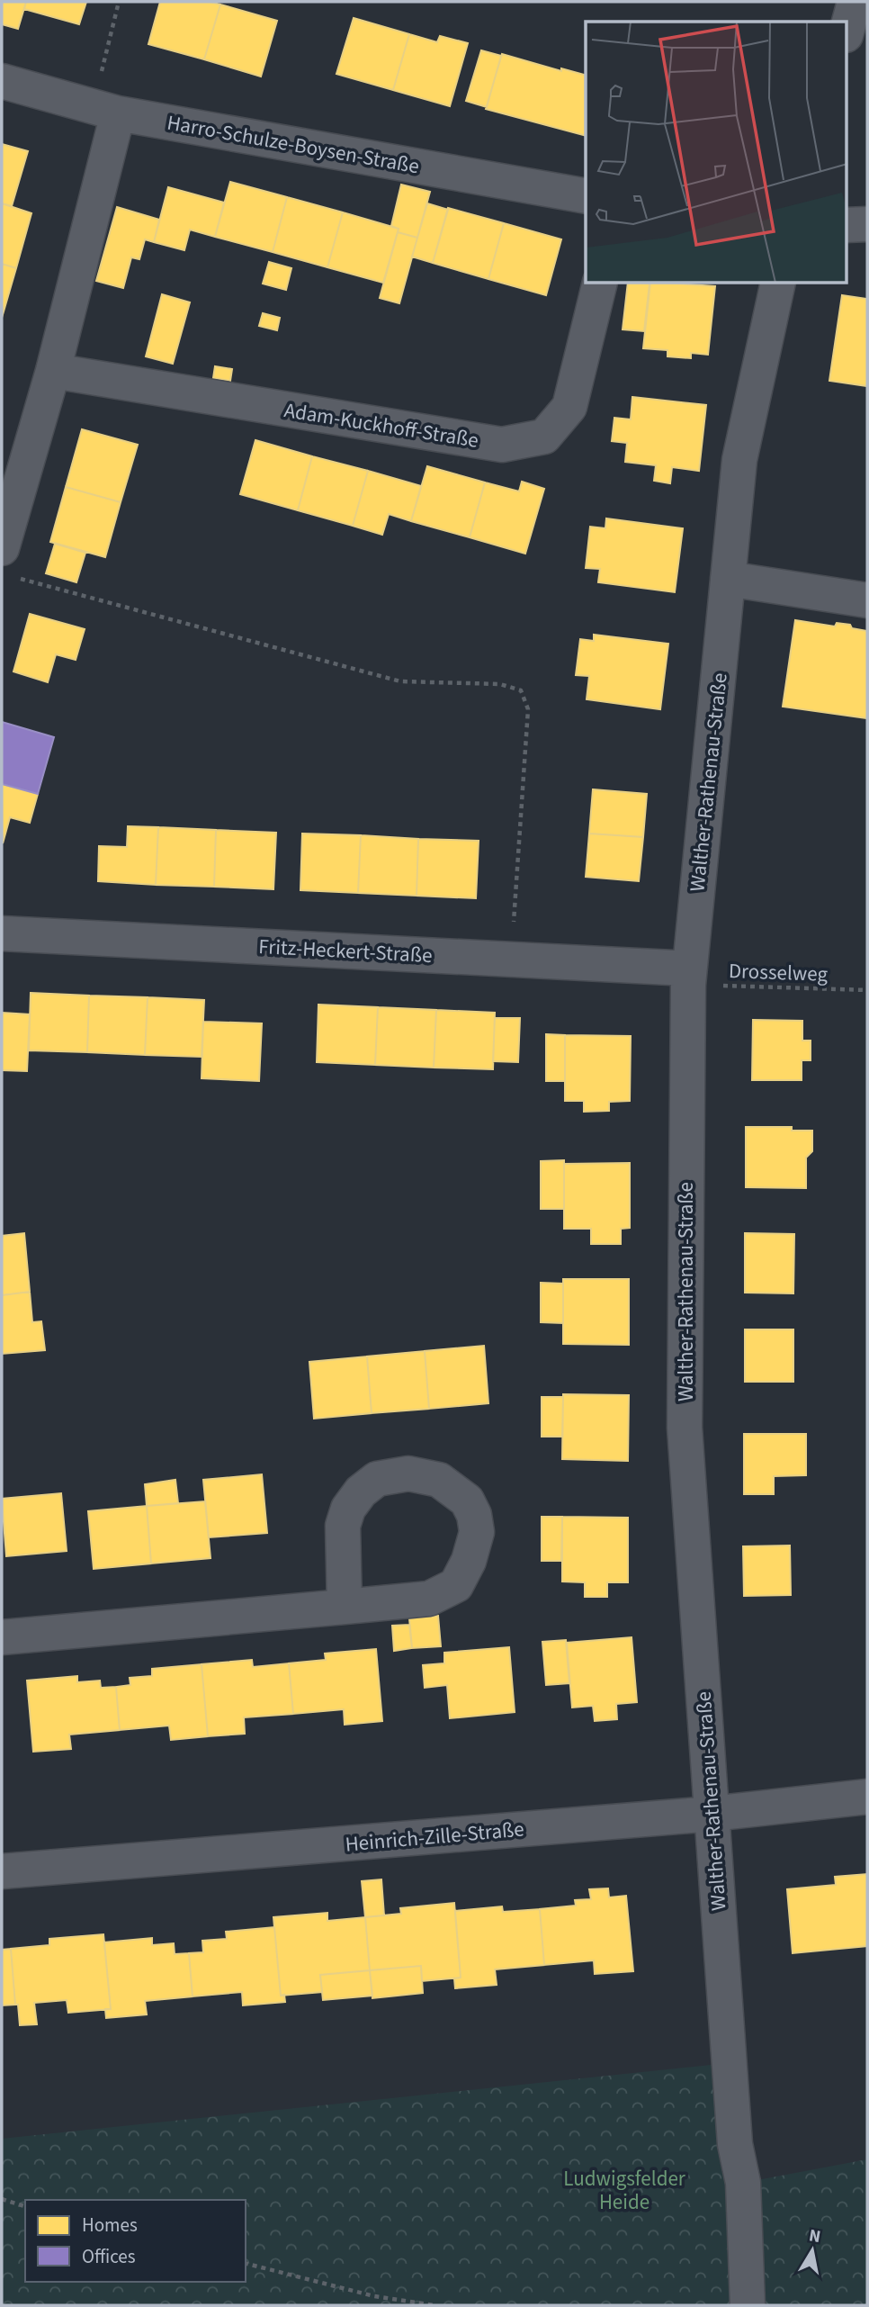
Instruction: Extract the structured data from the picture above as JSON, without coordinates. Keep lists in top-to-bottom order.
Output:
{
  "streets": {
    "street": [
      "Harro-Schulze-Boysen-Straße",
      "Adam-Kuckhoff-Straße",
      "Walther-Rathenau-Straße",
      "Fritz-Heckert-Straße",
      "Heinrich-Zille-Straße"
    ],
    "path": ["Drosselweg"]
  },
  "crossings": [
    ["Walther-Rathenau-Straße", "Fritz-Heckert-Straße"],
    ["Walther-Rathenau-Straße", "Drosselweg"],
    ["Walther-Rathenau-Straße", "Heinrich-Zille-Straße"],
    ["Fritz-Heckert-Straße", "Drosselweg"]
  ],
  "parks": ["Ludwigsfelder Heide"],
  "legend": ["Homes", "Offices"],
  "north": "top"
}
